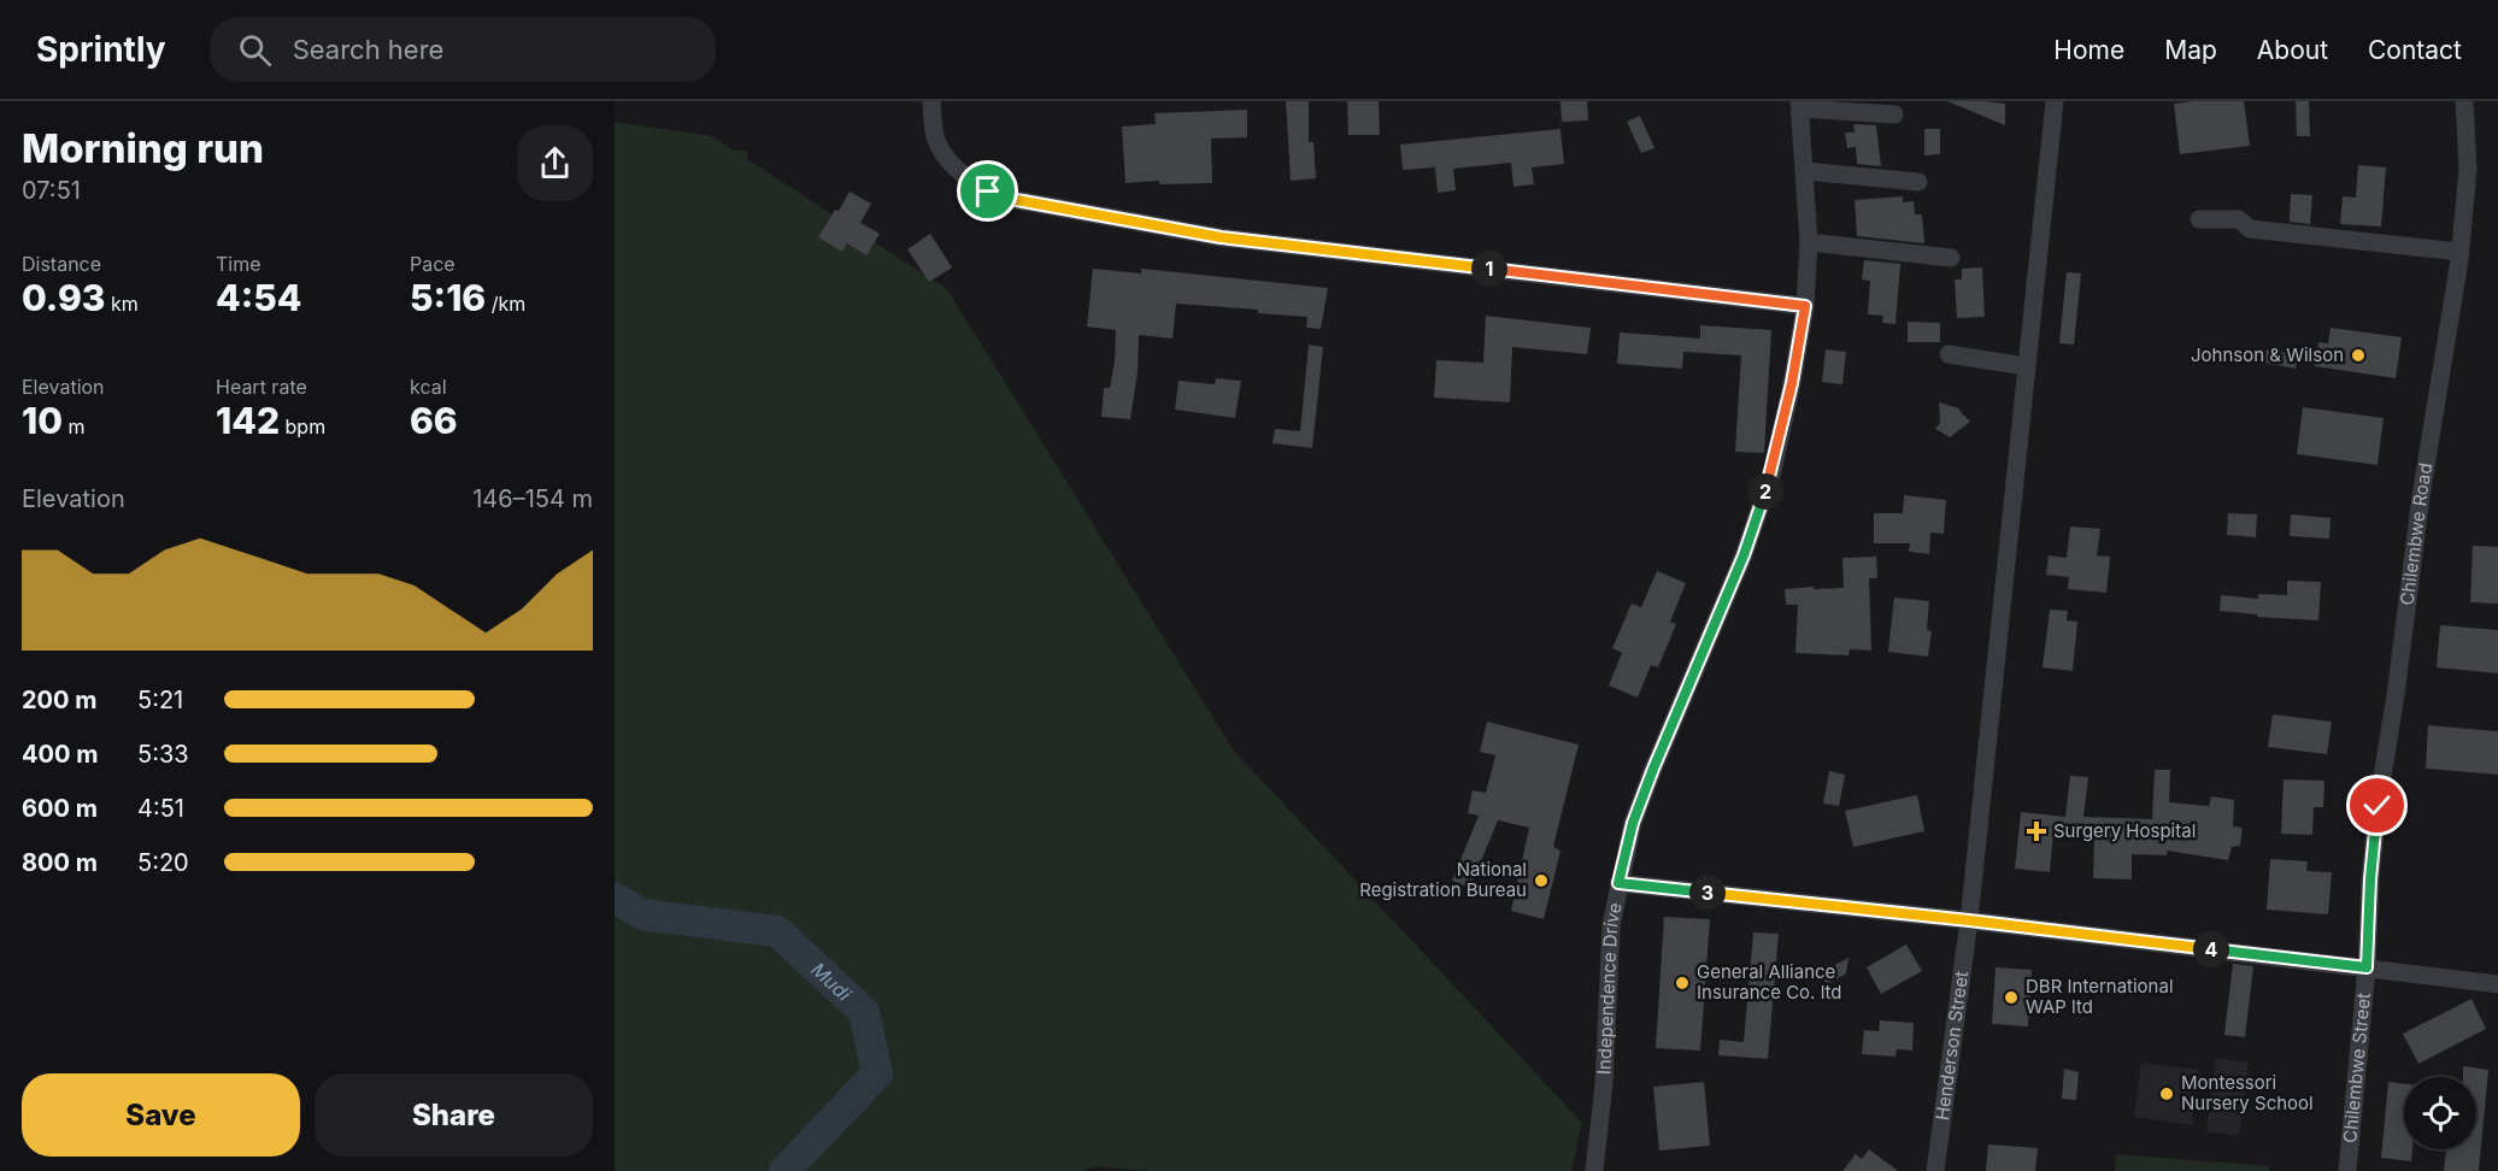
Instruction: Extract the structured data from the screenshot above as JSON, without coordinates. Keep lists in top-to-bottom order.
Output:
{
  "streets": {
    "street": [
      "Chilembwe Road",
      "Independence Drive",
      "Henderson Street",
      "Chilembwe Street"
    ]
  },
  "crossings": [
    ["Chilembwe Road", "Chilembwe Street"]
  ],
  "water": ["Mudi"],
  "places": {
    "other": [
      "Johnson & Wilson",
      "National Registration Bureau",
      "General Alliance Insurance Co. ltd",
      "DBR International WAP ltd",
      "Montessori Nursery School"
    ],
    "health": ["Surgery Hospital"]
  },
  "page": {
    "header": "Sprintly",
    "search": "Search here",
    "nav": [
      "Home",
      "Map",
      "About",
      "Contact"
    ],
    "heading": ["Morning run", "07:51"],
    "stats": [
      ["Distance", "0.93 km"],
      ["Time", "4:54"],
      ["Pace", "5:16 /km"],
      ["Elevation", "10 m"],
      ["Heart rate", "142 bpm"],
      ["kcal", "66"]
    ],
    "pins": [
      "1",
      "2",
      "3",
      "4"
    ],
    "chart": ["Elevation", "146–154 m"],
    "list": [
      {
        "name": "200 m",
        "note": "5:21"
      },
      {
        "name": "400 m",
        "note": "5:33"
      },
      {
        "name": "600 m",
        "note": "4:51"
      },
      {
        "name": "800 m",
        "note": "5:20"
      }
    ],
    "buttons": ["Save", "Share"]
  }
}
